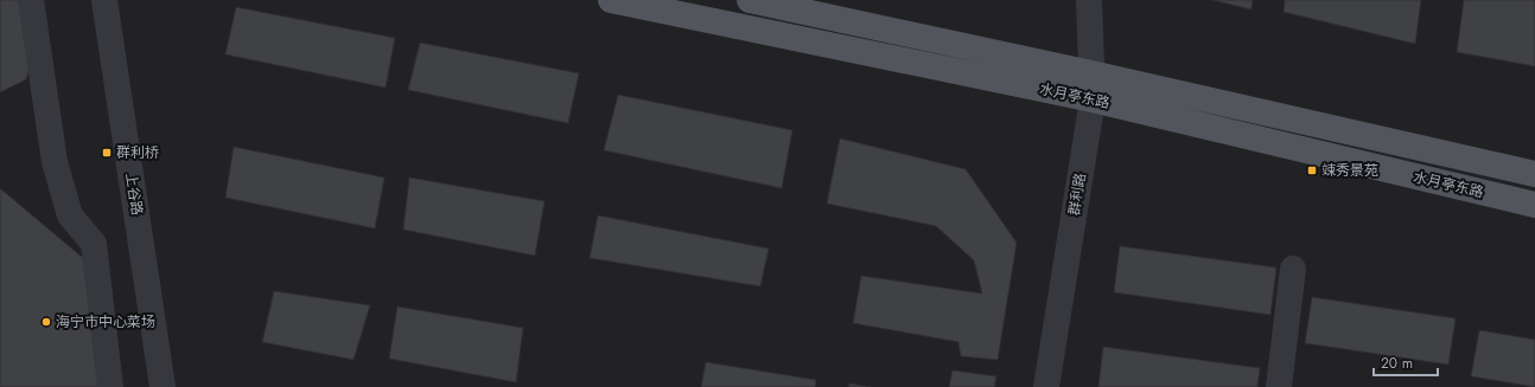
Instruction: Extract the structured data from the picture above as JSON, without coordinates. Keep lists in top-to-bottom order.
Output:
{
  "streets": {
    "main road": ["水月亭东路"],
    "street": ["上谷路", "群利路"]
  },
  "crossings": [
    ["水月亭东路", "群利路"]
  ],
  "places": {
    "transit": ["群利桥", "竦秀景苑"],
    "other": ["海宁市中心菜场"]
  },
  "scale_bar": "20 m"
}
